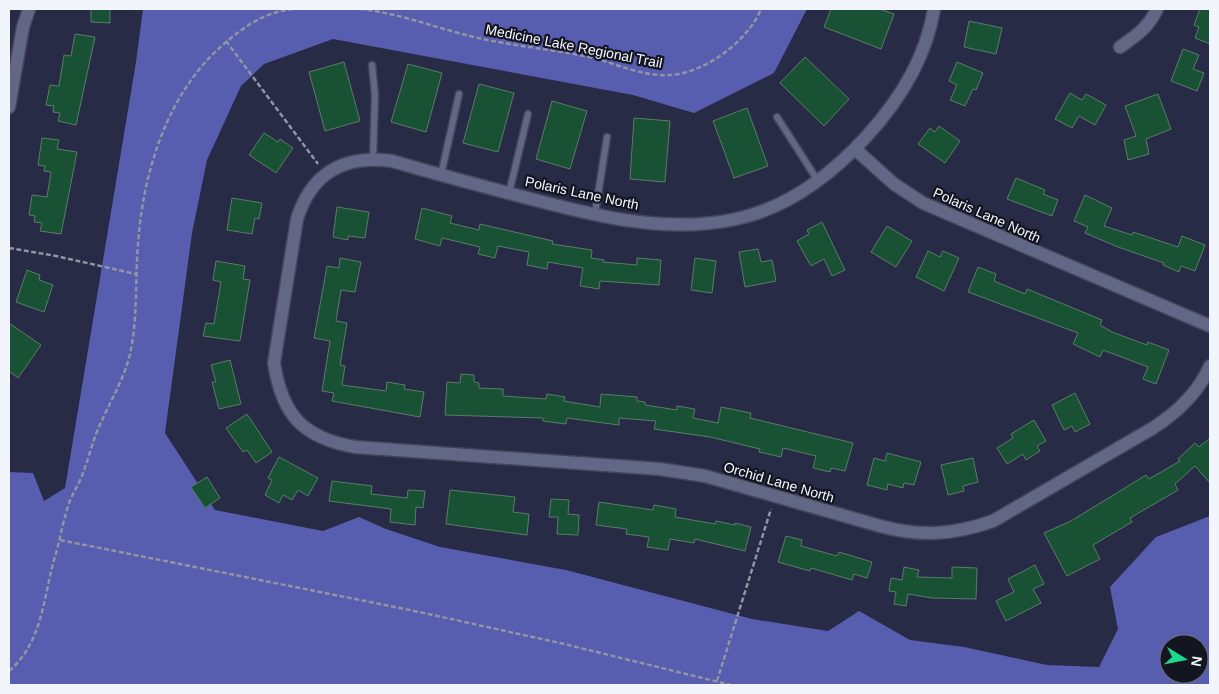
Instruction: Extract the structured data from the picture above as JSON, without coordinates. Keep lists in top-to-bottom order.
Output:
{
  "streets": {
    "street": ["Polaris Lane North", "Orchid Lane North"],
    "path": ["Medicine Lake Regional Trail"]
  },
  "crossings": [
    ["Polaris Lane North", "Orchid Lane North"]
  ],
  "north": "right"
}
